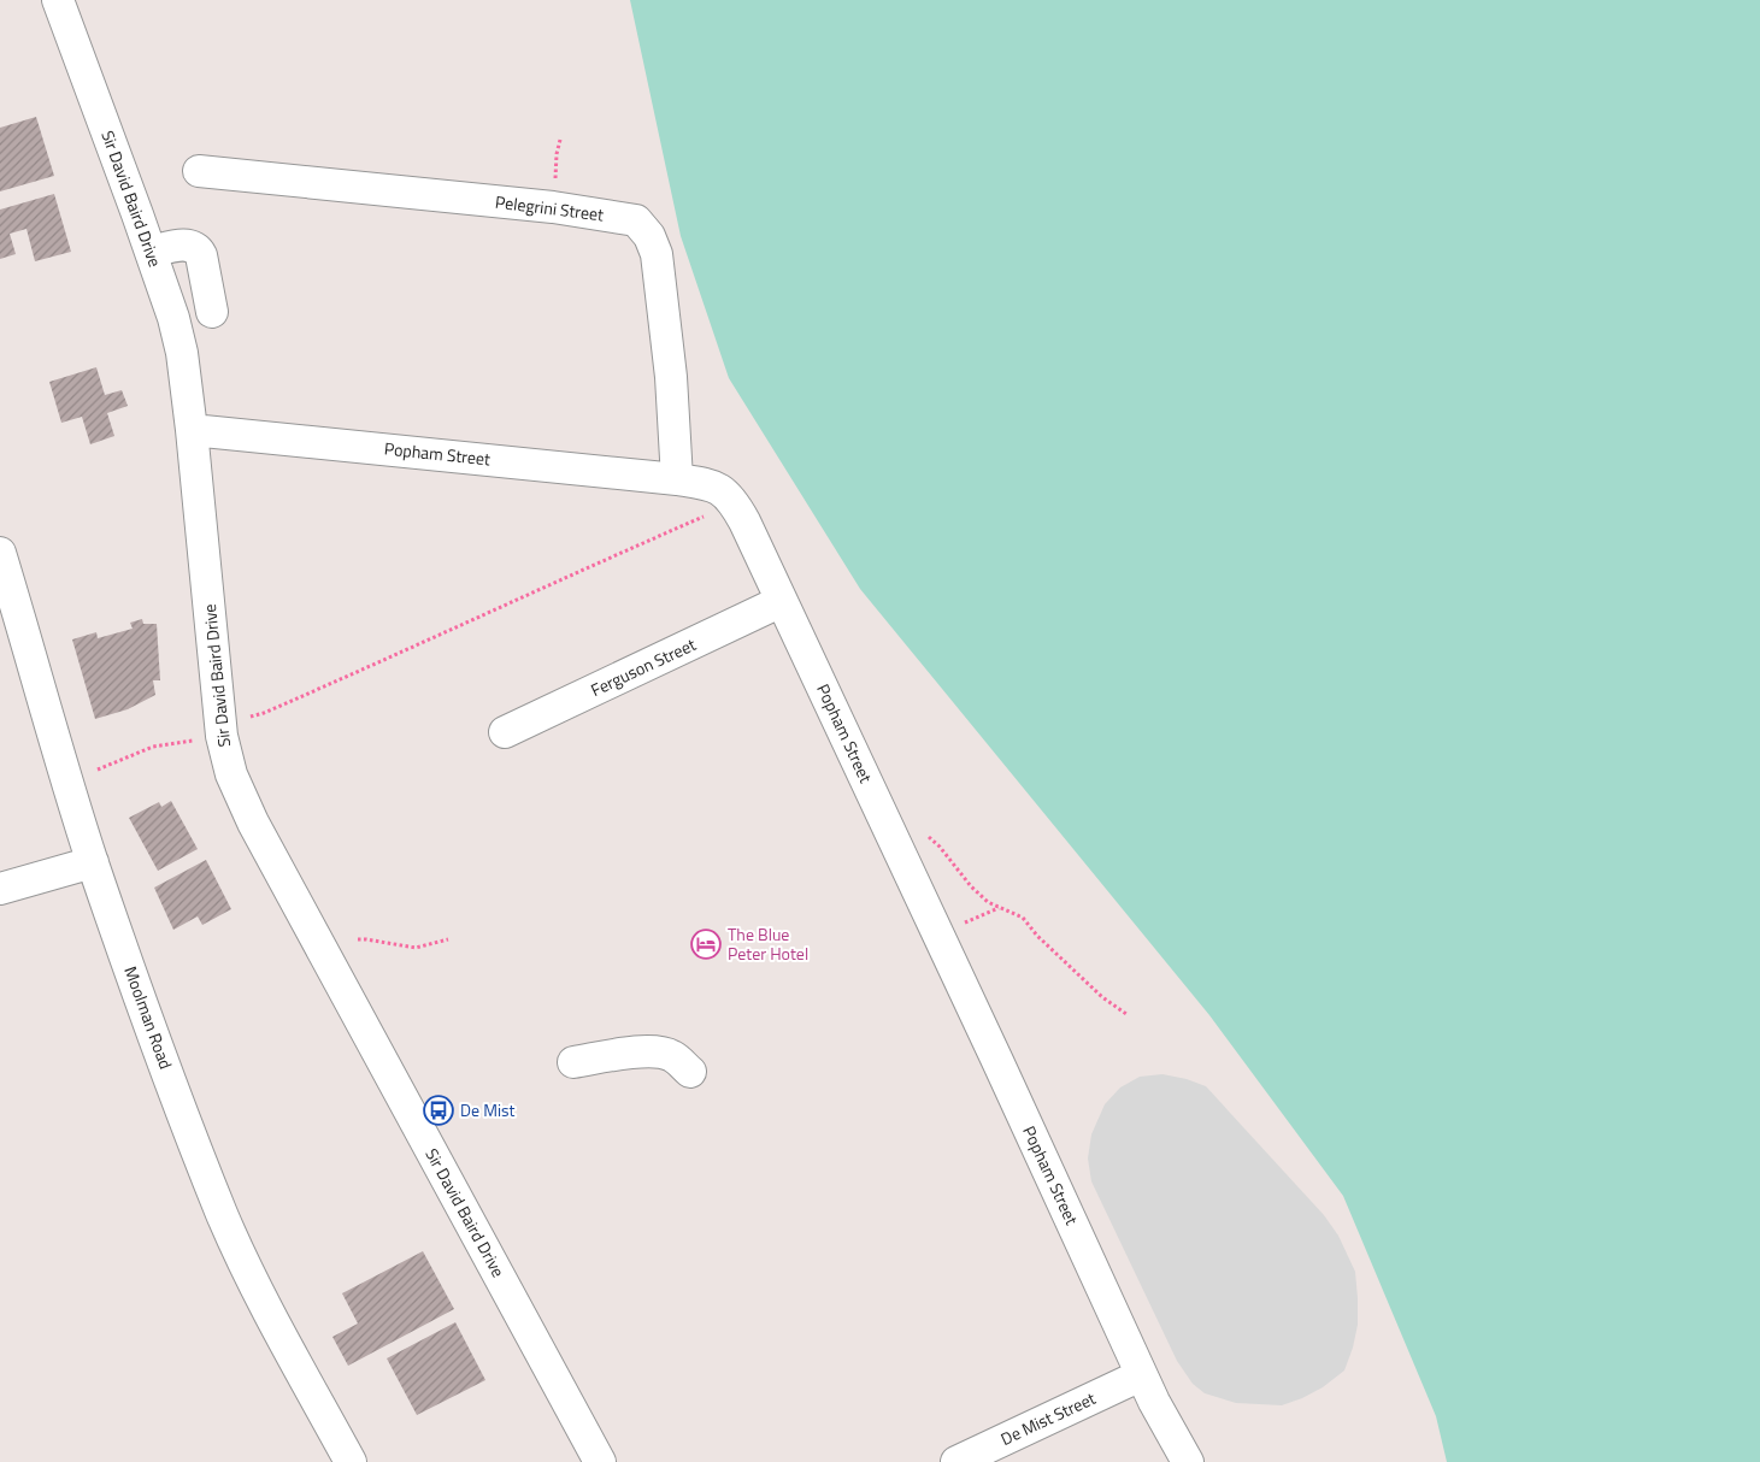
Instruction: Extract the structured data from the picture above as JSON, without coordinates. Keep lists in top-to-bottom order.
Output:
{
  "streets": {
    "street": [
      "Sir David Baird Drive",
      "Pelegrini Street",
      "Popham Street",
      "Ferguson Street",
      "Moolman Road",
      "De Mist Street"
    ]
  },
  "crossings": [
    ["Sir David Baird Drive", "Popham Street"],
    ["Pelegrini Street", "Popham Street"],
    ["Popham Street", "Ferguson Street"],
    ["Popham Street", "De Mist Street"]
  ],
  "places": {
    "hotel": ["The Blue Peter Hotel"],
    "bus stop": ["De Mist"]
  }
}
